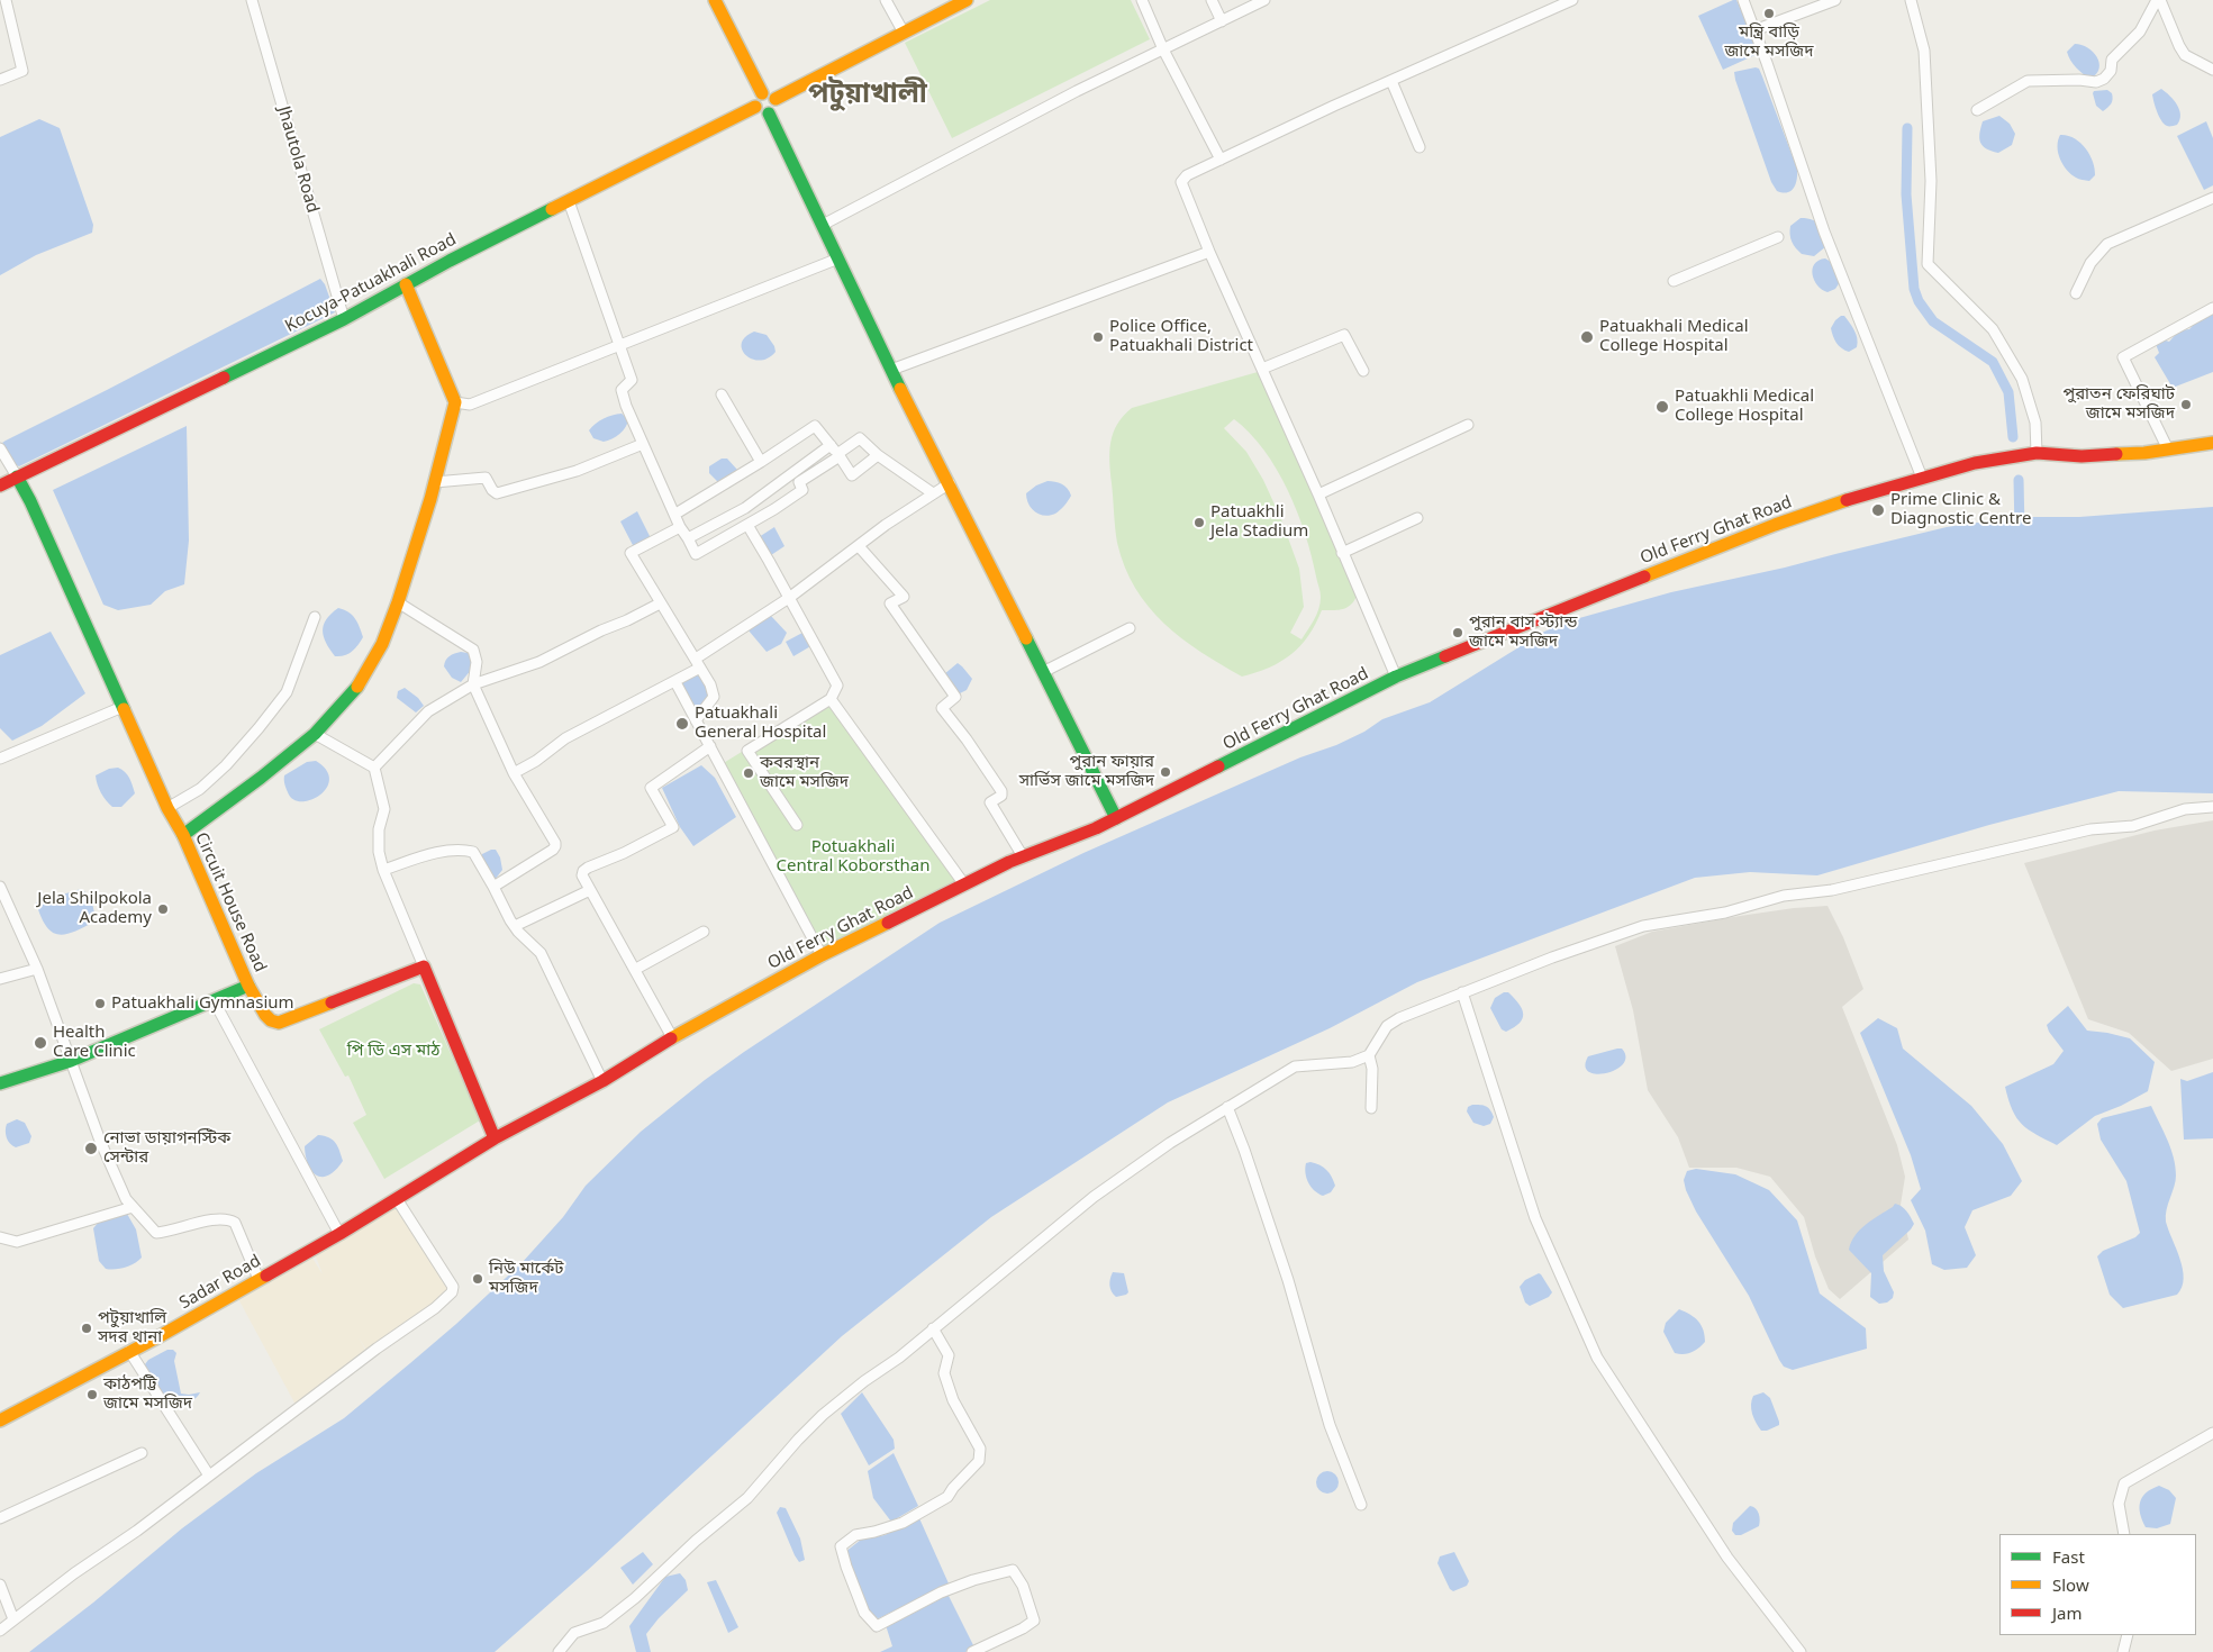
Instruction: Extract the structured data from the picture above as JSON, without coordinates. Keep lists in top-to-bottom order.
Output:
{
  "streets": {
    "street": [
      "Jhautola Road",
      "Kocuya-Patuakhali Road",
      "Old Ferry Ghat Road",
      "Circuit House Road",
      "Sadar Road"
    ]
  },
  "crossings": [
    ["Jhautola Road", "Kocuya-Patuakhali Road"],
    ["Kocuya-Patuakhali Road", "Circuit House Road"],
    ["Old Ferry Ghat Road", "Sadar Road"]
  ],
  "districts": ["পটুয়াখালী"],
  "parks": ["Potuakhali Central Koborsthan", "পি ডি এস মাঠ"],
  "places": [
    "মন্ত্রি বাড়ি জামে মসজিদ",
    "Police Office, Patuakhali District",
    "Patuakhali Medical College Hospital",
    "পুরাতন ফেরিঘাট জামে মসজিদ",
    "Patuakhli Medical College Hospital",
    "Prime Clinic & Diagnostic Centre",
    "Patuakhli Jela Stadium",
    "পুরান বাস স্ট্যান্ড জামে মসজিদ",
    "Patuakhali General Hospital",
    "পুরান ফায়ার সার্ভিস জামে মসজিদ",
    "কবরস্থান জামে মসজিদ",
    "Jela Shilpokola Academy",
    "Patuakhali Gymnasium",
    "Health Care Clinic",
    "নোভা ডায়াগনস্টিক সেন্টার",
    "নিউ মার্কেট মসজিদ",
    "পটুয়াখালি সদর থানা",
    "কাঠপট্টি জামে মসজিদ"
  ],
  "legend": ["Fast", "Slow", "Jam"]
}
